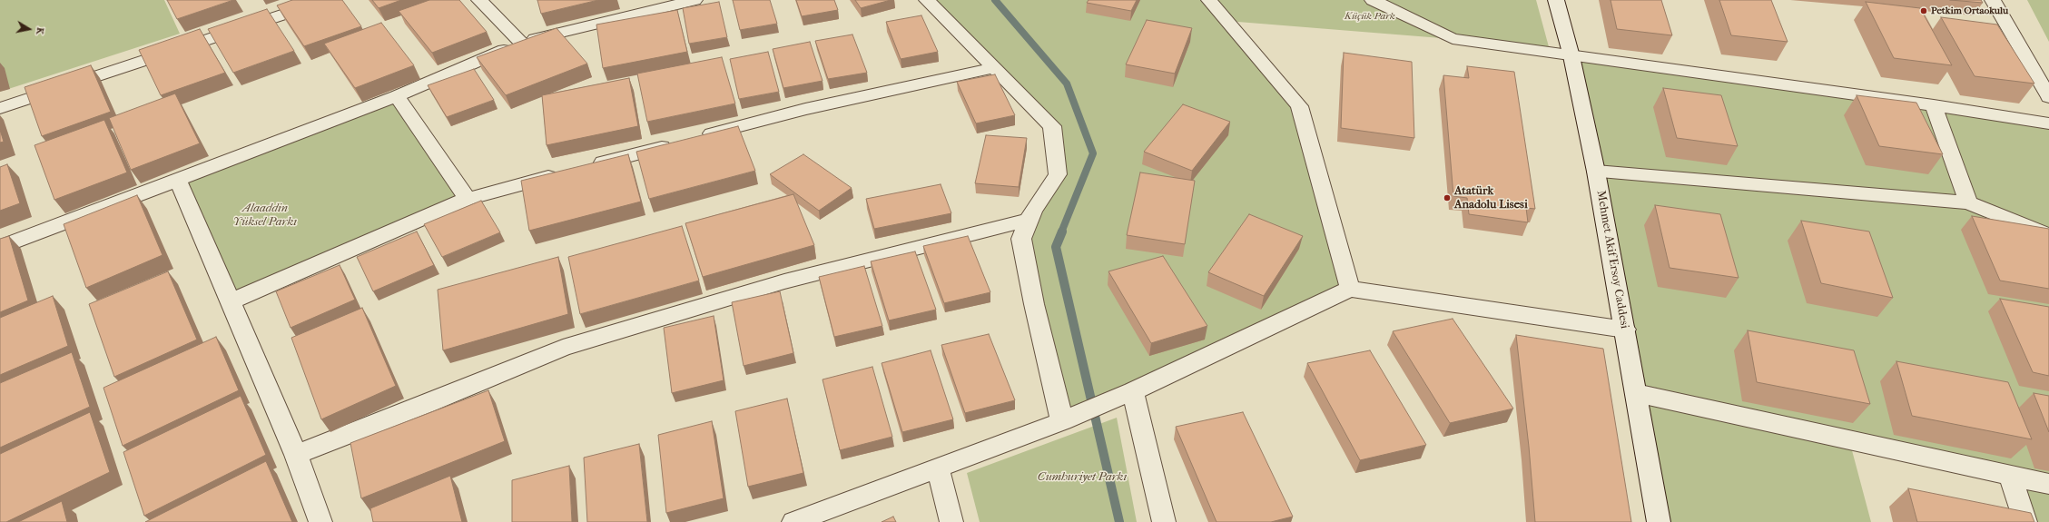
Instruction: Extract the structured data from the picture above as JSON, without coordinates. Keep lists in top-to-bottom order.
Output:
{
  "streets": {
    "street": ["Mehmet Akif Ersoy Caddesi"]
  },
  "parks": ["Küçük Park", "Alaaddin Yüksel Parkı", "Cumhuriyet Parkı"],
  "places": ["Petkim Ortaokulu", "Atatürk Anadolu Lisesi"],
  "north": "right"
}
